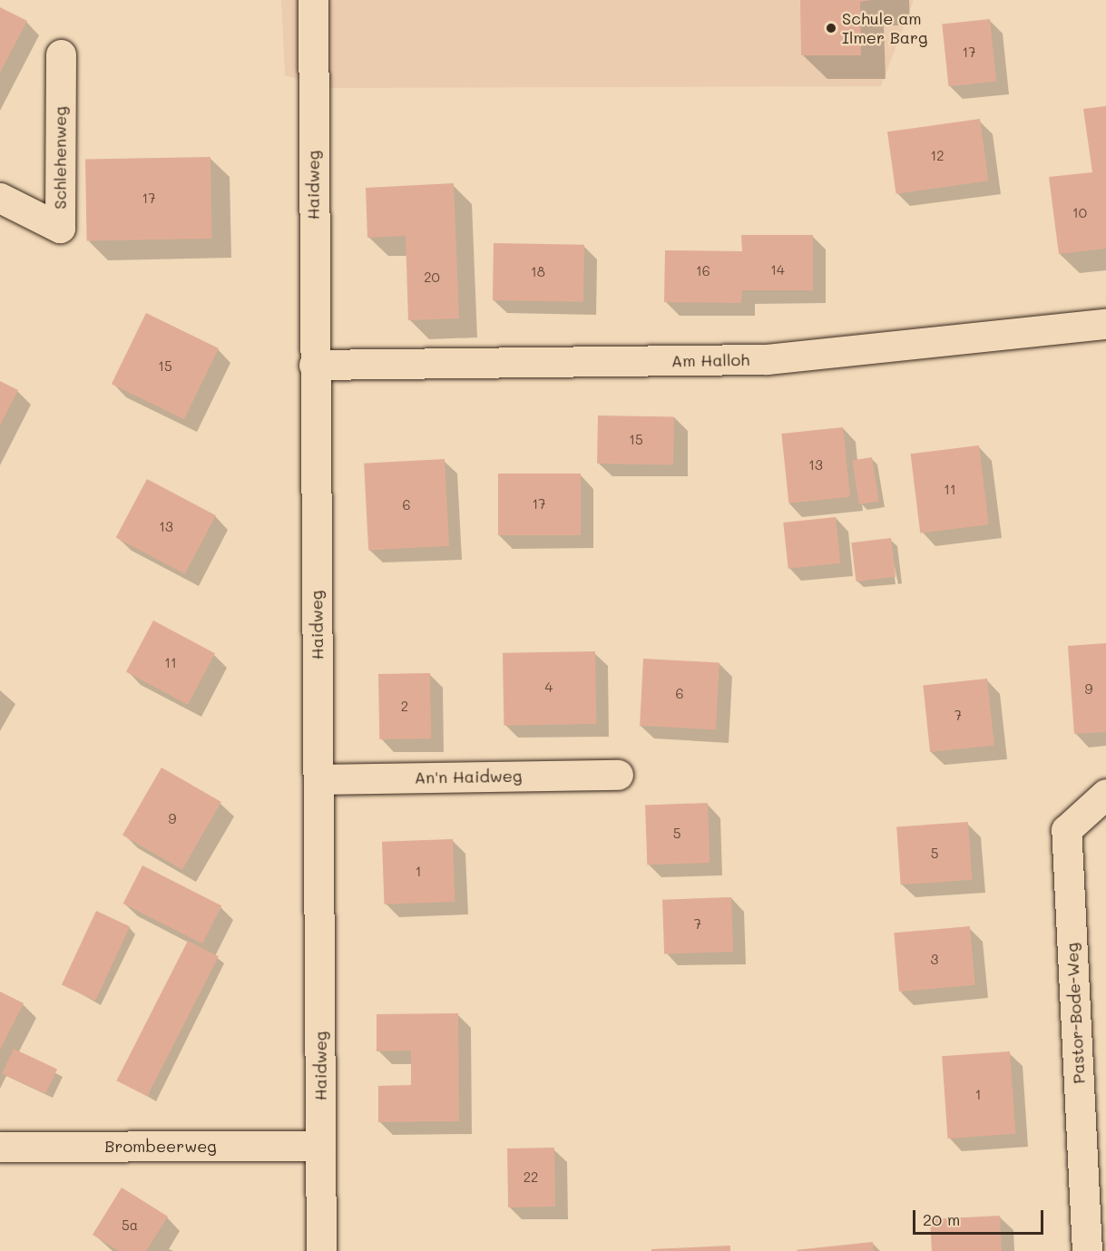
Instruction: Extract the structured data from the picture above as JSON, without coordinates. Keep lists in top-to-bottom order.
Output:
{
  "streets": {
    "street": [
      "Schlehenweg",
      "Haidweg",
      "Am Halloh",
      "An'n Haidweg",
      "Pastor-Bode-Weg",
      "Brombeerweg"
    ]
  },
  "crossings": [
    ["Haidweg", "Am Halloh"],
    ["Haidweg", "An'n Haidweg"],
    ["Haidweg", "Brombeerweg"]
  ],
  "places": ["Schule am Ilmer Barg"],
  "house_numbers": [
    "17",
    "12",
    "17",
    "10",
    "14",
    "16",
    "18",
    "20",
    "15",
    "15",
    "13",
    "11",
    "17",
    "6",
    "13",
    "11",
    "4",
    "9",
    "6",
    "2",
    "7",
    "9",
    "5",
    "5",
    "1",
    "7",
    "3",
    "1",
    "22",
    "5a"
  ],
  "scale_bar": "20 m"
}
